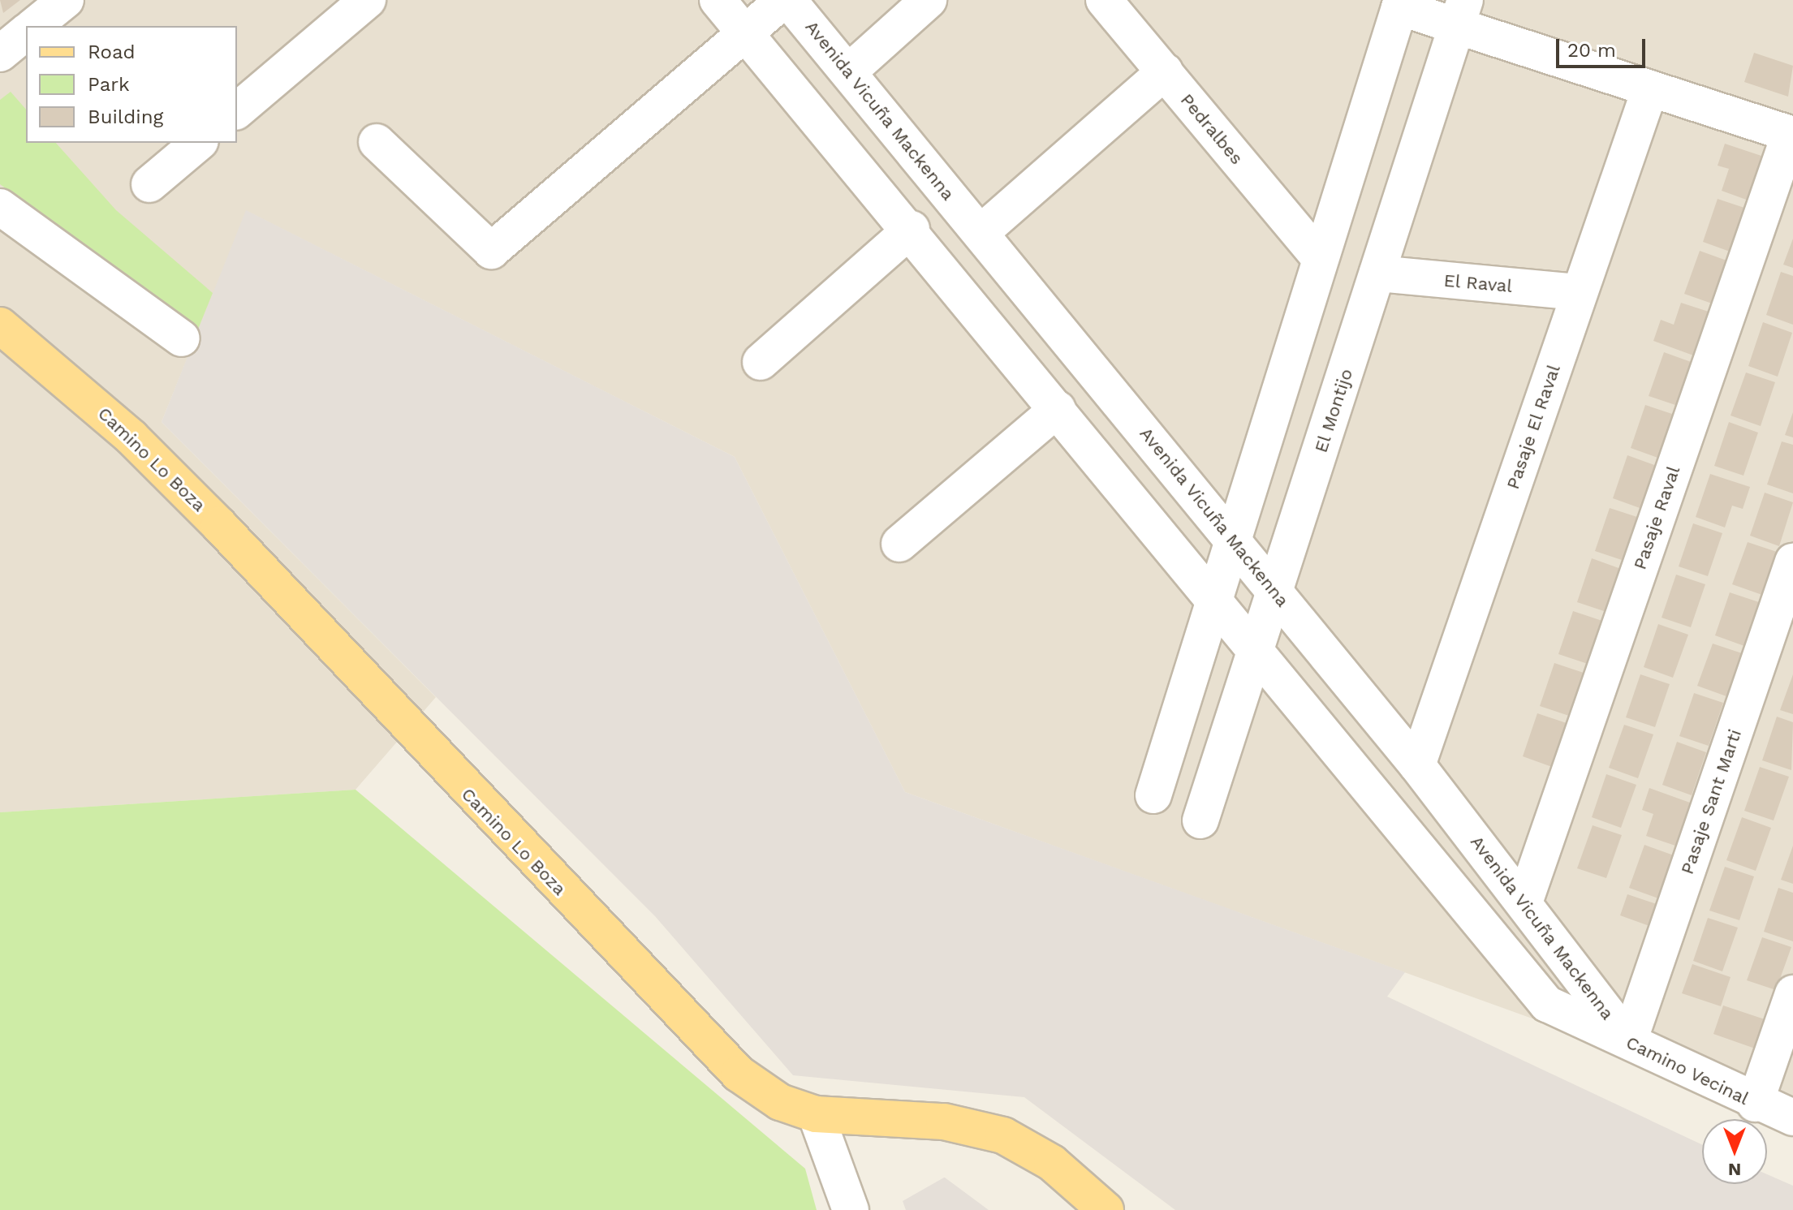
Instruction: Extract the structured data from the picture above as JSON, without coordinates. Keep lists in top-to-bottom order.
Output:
{
  "streets": {
    "main road": ["Camino Lo Boza"],
    "street": [
      "Avenida Vicuña Mackenna",
      "Pedralbes",
      "El Raval",
      "El Montijo",
      "Pasaje El Raval",
      "Pasaje Raval",
      "Pasaje Sant Marti",
      "Camino Vecinal"
    ]
  },
  "crossings": [
    ["Avenida Vicuña Mackenna", "El Montijo"],
    ["Avenida Vicuña Mackenna", "Pasaje El Raval"],
    ["Avenida Vicuña Mackenna", "Pasaje Raval"],
    ["Avenida Vicuña Mackenna", "Pasaje Sant Marti"],
    ["Avenida Vicuña Mackenna", "Camino Vecinal"],
    ["El Raval", "El Montijo"],
    ["El Raval", "Pasaje El Raval"],
    ["El Montijo", "Camino Vecinal"],
    ["Pasaje Sant Marti", "Camino Vecinal"]
  ],
  "legend": ["Road", "Park", "Building"],
  "scale_bar": "20 m",
  "north": "bottom"
}
